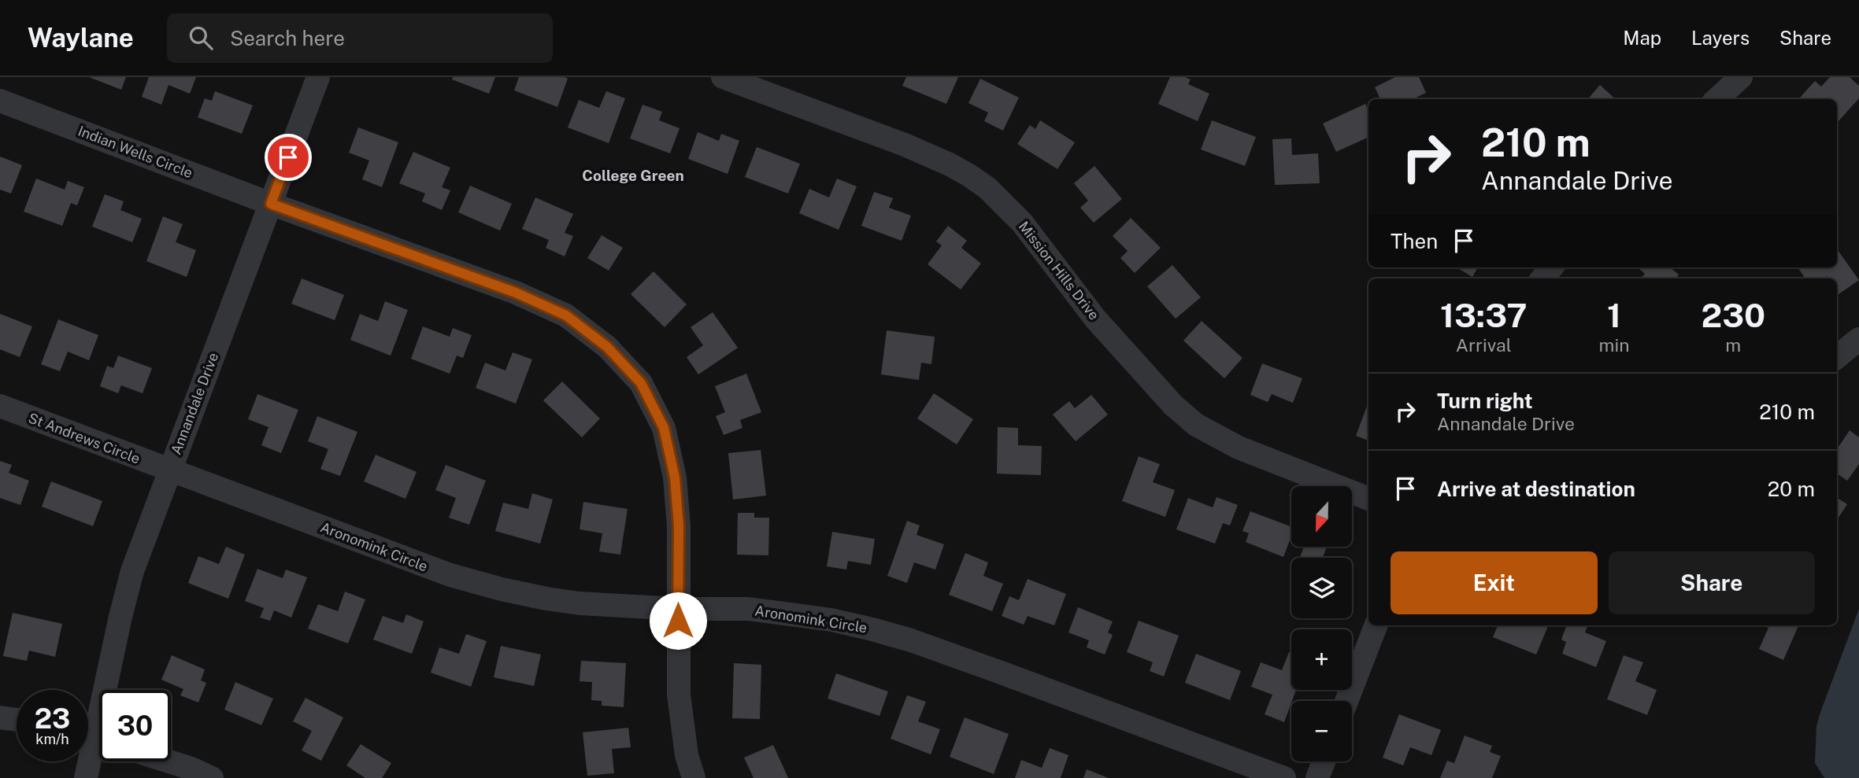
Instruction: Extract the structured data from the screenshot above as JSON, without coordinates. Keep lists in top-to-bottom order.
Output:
{
  "streets": {
    "street": [
      "Indian Wells Circle",
      "Mission Hills Drive",
      "Annandale Drive",
      "St Andrews Circle",
      "Aronomink Circle"
    ]
  },
  "crossings": [
    ["Indian Wells Circle", "Annandale Drive"],
    ["Indian Wells Circle", "Aronomink Circle"],
    ["Annandale Drive", "St Andrews Circle"],
    ["Annandale Drive", "Aronomink Circle"],
    ["St Andrews Circle", "Aronomink Circle"]
  ],
  "districts": ["College Green"],
  "north": "bottom",
  "page": {
    "header": "Waylane",
    "search": "Search here",
    "nav": ["Map", "Layers", "Share"],
    "turn": ["210 m", "Annandale Drive"],
    "then": "Then",
    "eta": [
      "13:37",
      "Arrival",
      "1",
      "min",
      "230",
      "m"
    ],
    "list": [
      {
        "name": "Turn right",
        "note": "Annandale Drive",
        "value": "210 m"
      },
      {
        "name": "Arrive at destination",
        "value": "20 m"
      }
    ],
    "map_buttons": ["+", "−"],
    "buttons": ["Exit", "Share"],
    "speed": "23 km/h",
    "limit": "30"
  }
}
